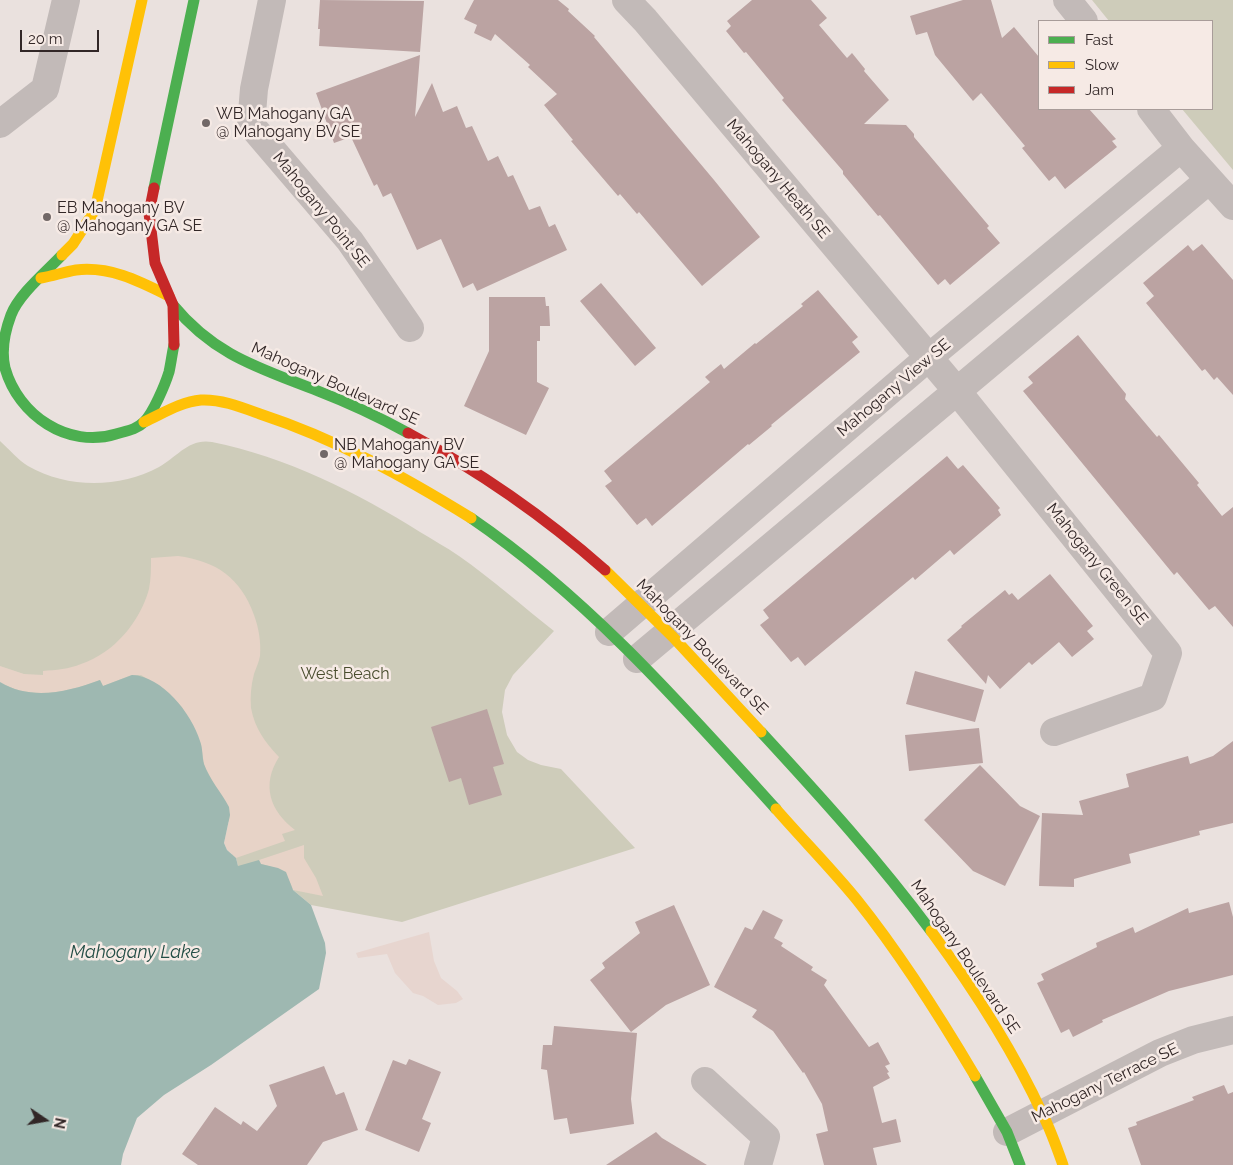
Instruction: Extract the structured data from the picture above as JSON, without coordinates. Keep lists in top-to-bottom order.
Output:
{
  "streets": {
    "street": [
      "Mahogany Heath SE",
      "Mahogany Point SE",
      "Mahogany Boulevard SE",
      "Mahogany View SE",
      "Mahogany Green SE",
      "Mahogany Terrace SE"
    ]
  },
  "crossings": [
    ["Mahogany Heath SE", "Mahogany View SE"],
    ["Mahogany Heath SE", "Mahogany Green SE"],
    ["Mahogany Boulevard SE", "Mahogany View SE"],
    ["Mahogany Boulevard SE", "Mahogany Terrace SE"],
    ["Mahogany View SE", "Mahogany Green SE"]
  ],
  "water": ["Mahogany Lake"],
  "parks": ["West Beach"],
  "places": ["WB Mahogany GA @ Mahogany BV SE", "EB Mahogany BV @ Mahogany GA SE", "NB Mahogany BV @ Mahogany GA SE"],
  "legend": ["Fast", "Slow", "Jam"],
  "scale_bar": "20 m",
  "north": "right"
}
